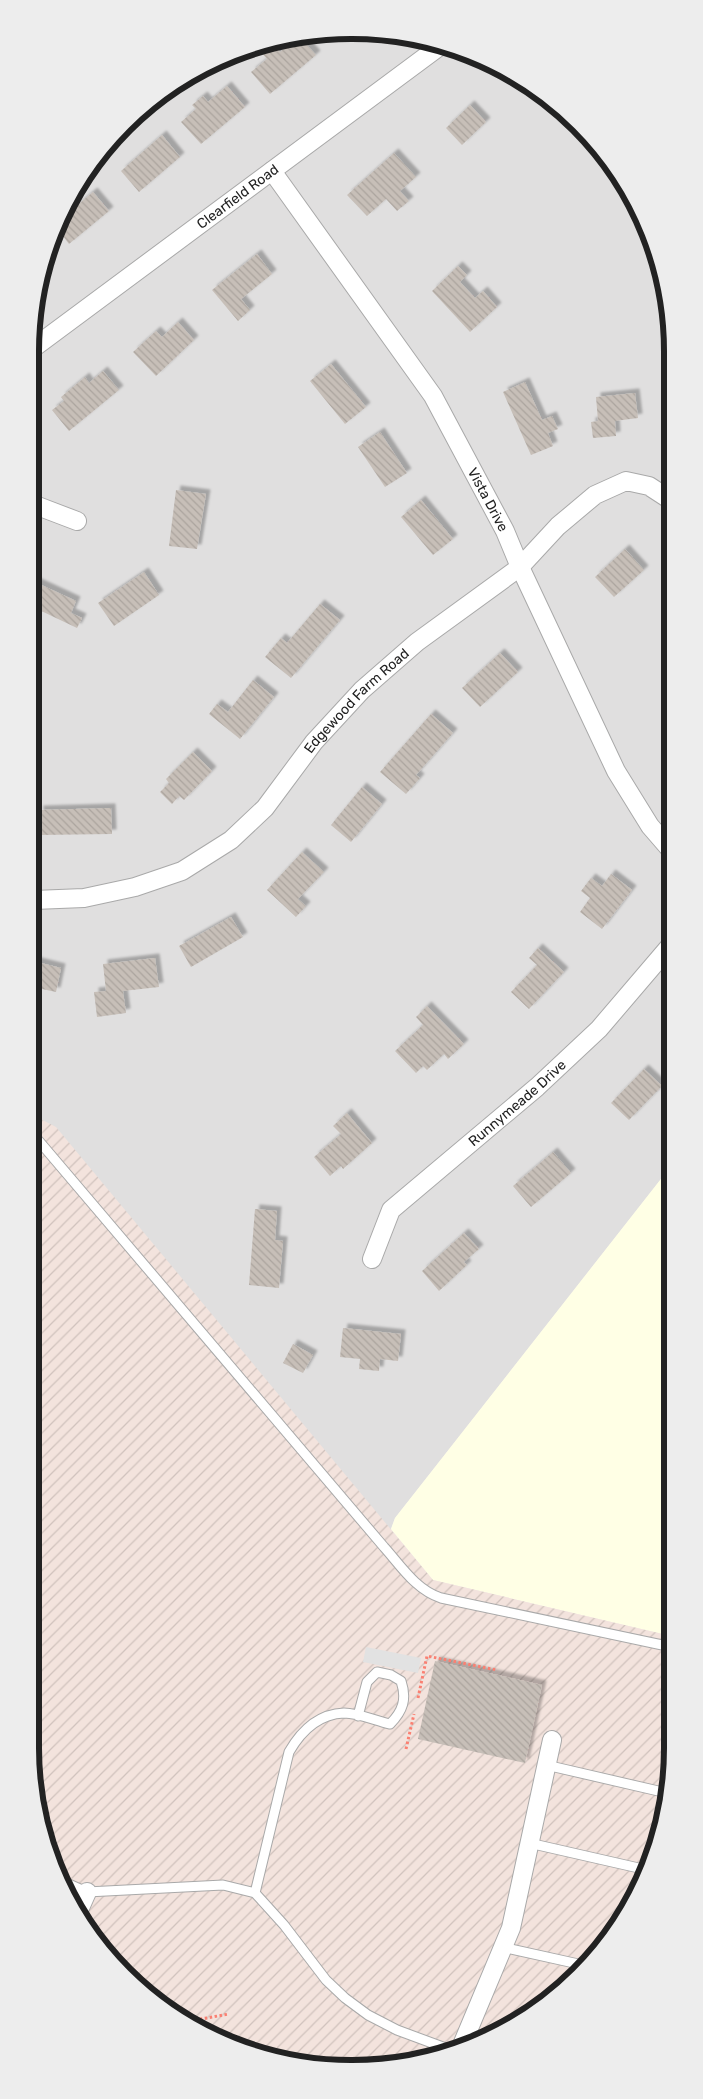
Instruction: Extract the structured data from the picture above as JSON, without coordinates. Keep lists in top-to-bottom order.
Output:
{
  "streets": {
    "street": [
      "Clearfield Road",
      "Vista Drive",
      "Edgewood Farm Road",
      "Runnymeade Drive"
    ]
  },
  "crossings": [
    ["Clearfield Road", "Vista Drive"],
    ["Vista Drive", "Edgewood Farm Road"]
  ]
}
